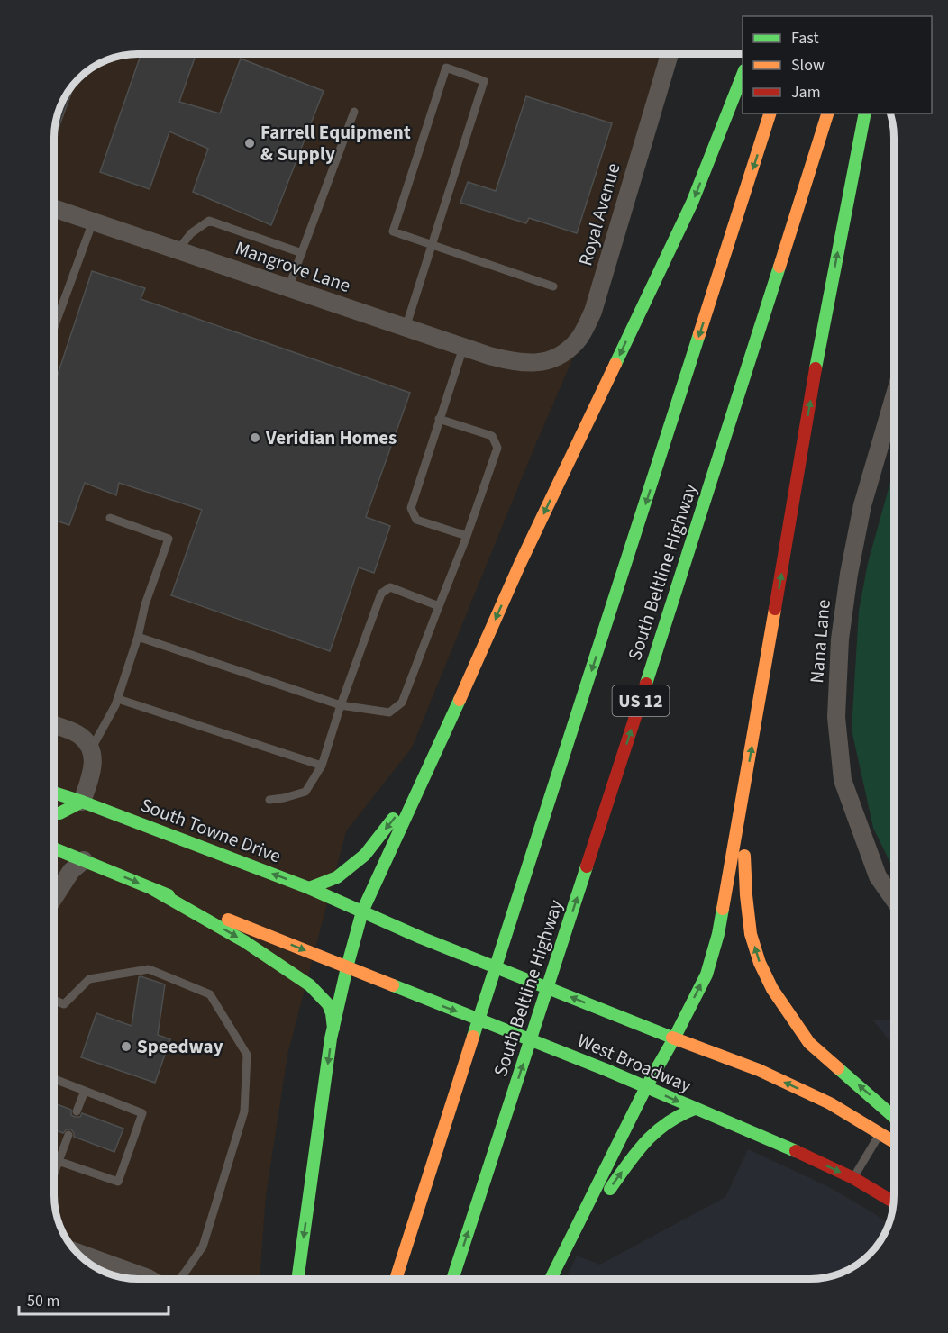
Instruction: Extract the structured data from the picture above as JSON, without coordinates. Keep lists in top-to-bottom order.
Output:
{
  "streets": {
    "main road": [
      "South Beltline Highway",
      "US 12",
      "South Towne Drive",
      "West Broadway"
    ],
    "street": ["Royal Avenue", "Mangrove Lane", "Nana Lane"]
  },
  "crossings": [
    ["Royal Avenue", "Mangrove Lane"],
    ["South Towne Drive", "West Broadway"]
  ],
  "places": ["Farrell Equipment & Supply", "Veridian Homes", "Speedway"],
  "legend": ["Fast", "Slow", "Jam"],
  "scale_bar": "50 m"
}
